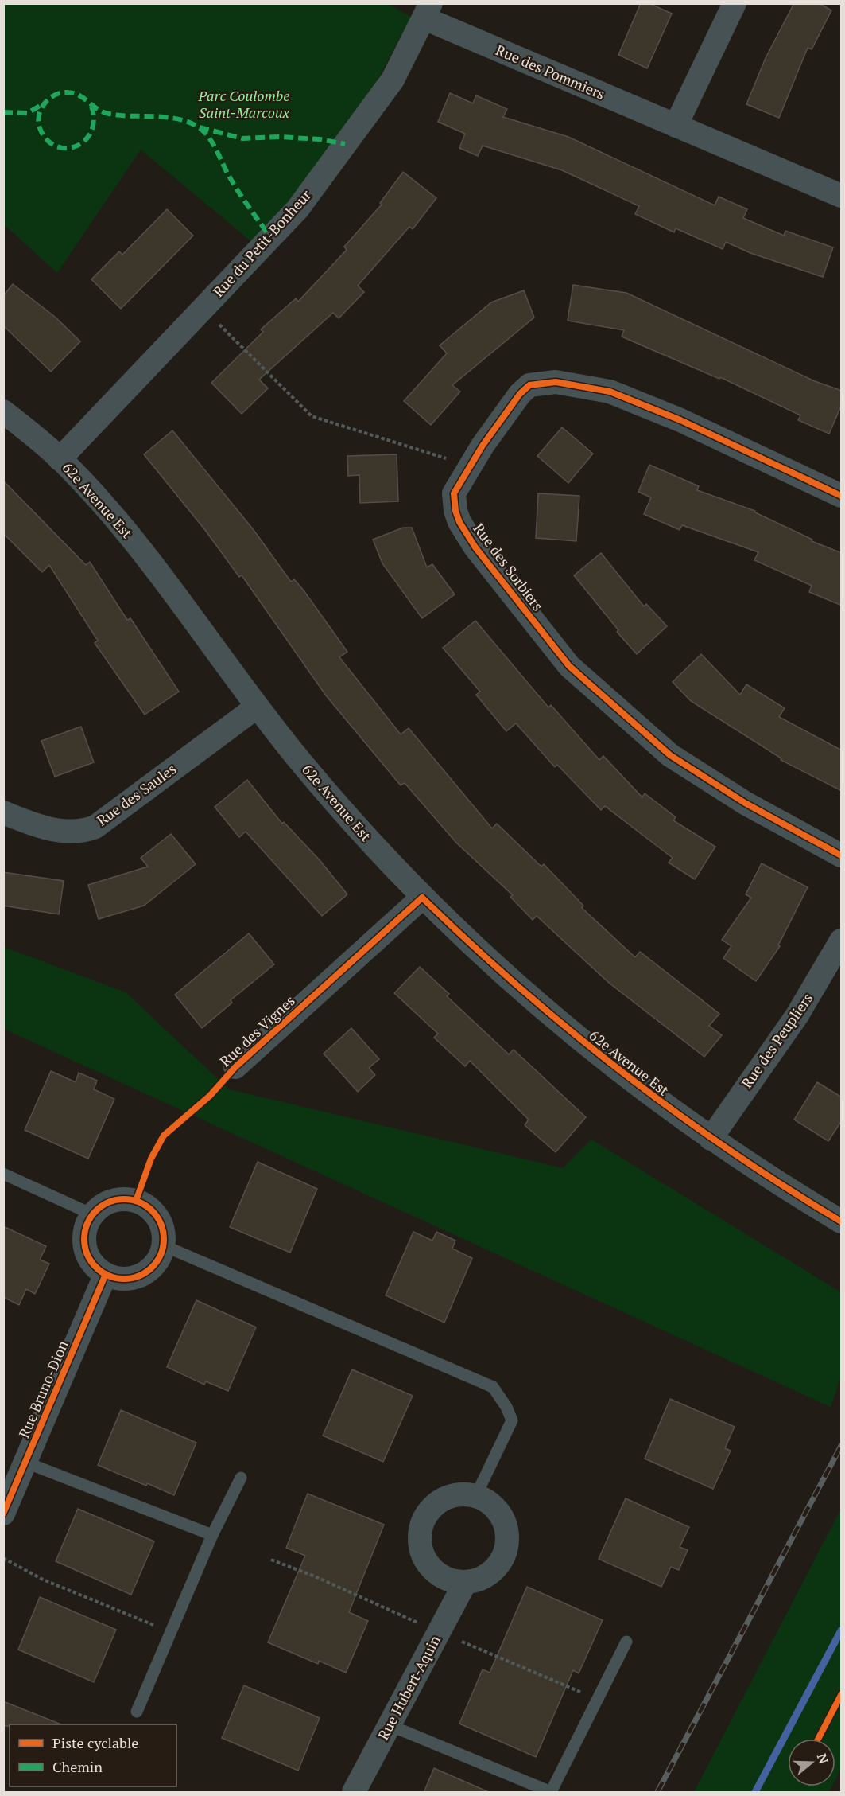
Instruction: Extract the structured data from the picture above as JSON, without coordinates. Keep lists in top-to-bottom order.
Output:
{
  "streets": {
    "street": [
      "Rue des Pommiers",
      "Rue du Petit-Bonheur",
      "62e Avenue Est",
      "Rue des Sorbiers",
      "Rue des Saules",
      "Rue des Vignes",
      "Rue des Peupliers",
      "Rue Bruno-Dion",
      "Rue Hubert-Aquin"
    ]
  },
  "crossings": [
    ["Rue des Pommiers", "Rue du Petit-Bonheur"],
    ["Rue du Petit-Bonheur", "62e Avenue Est"],
    ["62e Avenue Est", "Rue des Saules"],
    ["62e Avenue Est", "Rue des Vignes"],
    ["62e Avenue Est", "Rue des Peupliers"]
  ],
  "parks": ["Parc Coulombe Saint-Marcoux"],
  "legend": ["Piste cyclable", "Chemin"],
  "north": "right"
}
